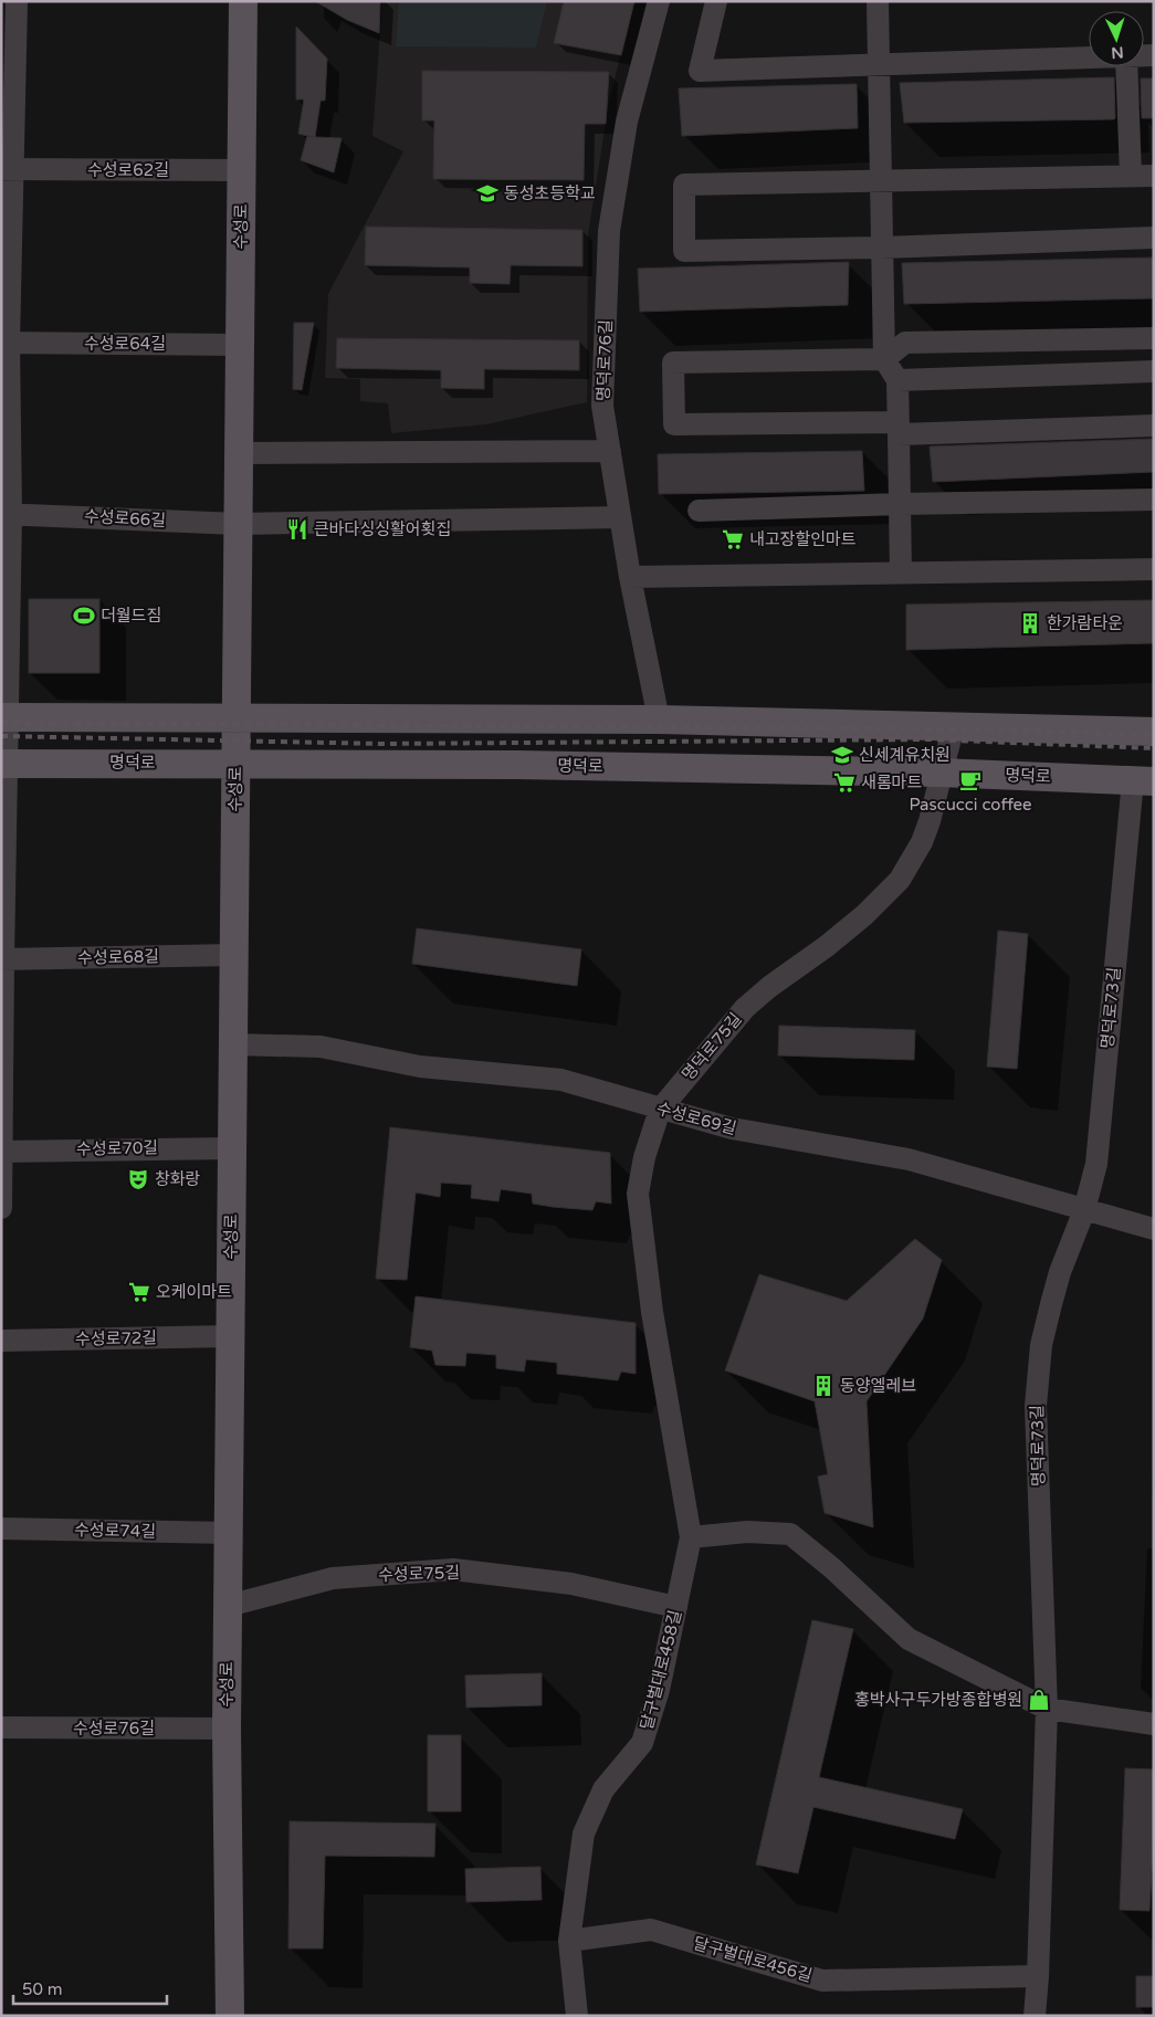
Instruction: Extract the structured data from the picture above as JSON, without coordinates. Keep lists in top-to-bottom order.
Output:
{
  "streets": {
    "main road": ["수성로", "명덕로"],
    "street": [
      "수성로62길",
      "수성로64길",
      "명덕로76길",
      "수성로66길",
      "수성로68길",
      "명덕로73길",
      "명덕로75길",
      "수성로69길",
      "수성로70길",
      "수성로72길",
      "수성로74길",
      "수성로75길",
      "달구벌대로458길",
      "수성로76길",
      "달구벌대로456길"
    ]
  },
  "crossings": [
    ["수성로62길", "수성로"],
    ["수성로", "수성로64길"],
    ["수성로", "수성로66길"],
    ["수성로", "명덕로"],
    ["수성로", "수성로68길"],
    ["수성로", "수성로69길"],
    ["수성로", "수성로70길"],
    ["수성로", "수성로72길"],
    ["수성로", "수성로74길"],
    ["수성로", "수성로75길"],
    ["수성로", "수성로76길"],
    ["명덕로", "명덕로73길"],
    ["명덕로", "명덕로75길"],
    ["명덕로73길", "수성로69길"],
    ["명덕로75길", "수성로69길"],
    ["명덕로75길", "달구벌대로458길"],
    ["수성로75길", "달구벌대로458길"],
    ["달구벌대로458길", "달구벌대로456길"]
  ],
  "places": {
    "school or university": ["동성초등학교", "신세계유치원"],
    "restaurant": ["큰바다싱싱활어횟집"],
    "supermarket": ["내고장할인마트", "새롬마트", "오케이마트"],
    "sports": ["더월드짐"],
    "building": ["한가람타운", "동양엘레브"],
    "cafe": ["Pascucci coffee"],
    "theatre": ["창화랑"],
    "shop": ["홍박사구두가방종합병원"]
  },
  "scale_bar": "50 m",
  "north": "bottom"
}
